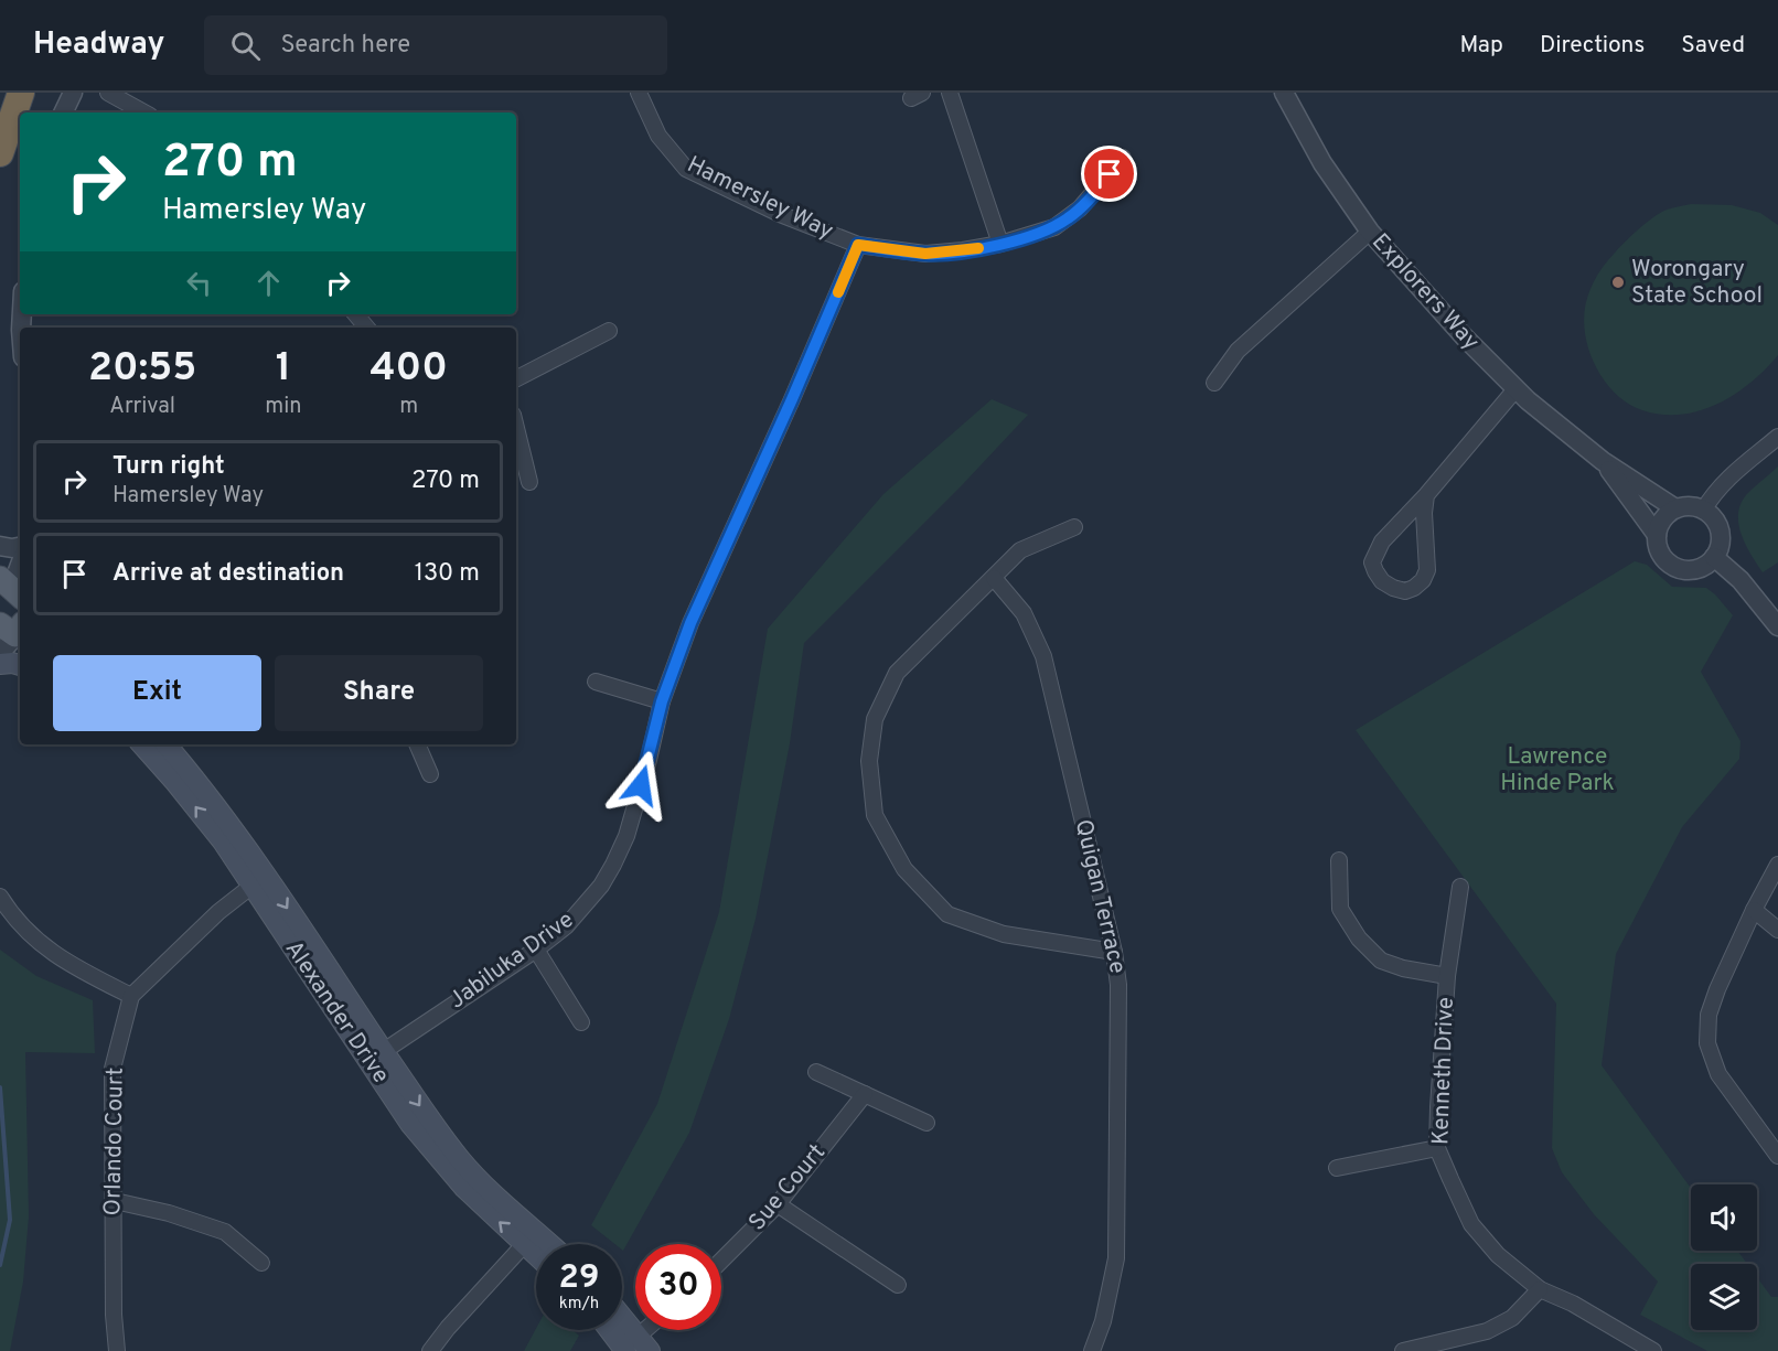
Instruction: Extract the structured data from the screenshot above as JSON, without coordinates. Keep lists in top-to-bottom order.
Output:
{
  "streets": {
    "main road": ["Alexander Drive"],
    "street": [
      "Hamersley Way",
      "Explorers Way",
      "Quigan Terrace",
      "Jabiluka Drive",
      "Kenneth Drive",
      "Orlando Court",
      "Sue Court"
    ]
  },
  "crossings": [
    ["Hamersley Way", "Jabiluka Drive"],
    ["Jabiluka Drive", "Alexander Drive"]
  ],
  "parks": ["Lawrence Hinde Park"],
  "places": ["Worongary State School"],
  "page": {
    "header": "Headway",
    "search": "Search here",
    "nav": ["Map", "Directions", "Saved"],
    "turn": ["270 m", "Hamersley Way"],
    "eta": [
      "20:55",
      "Arrival",
      "1",
      "min",
      "400",
      "m"
    ],
    "list": [
      {
        "name": "Turn right",
        "note": "Hamersley Way",
        "value": "270 m"
      },
      {
        "name": "Arrive at destination",
        "value": "130 m"
      }
    ],
    "buttons": ["Exit", "Share"],
    "speed": "29 km/h",
    "limit": "30"
  }
}
